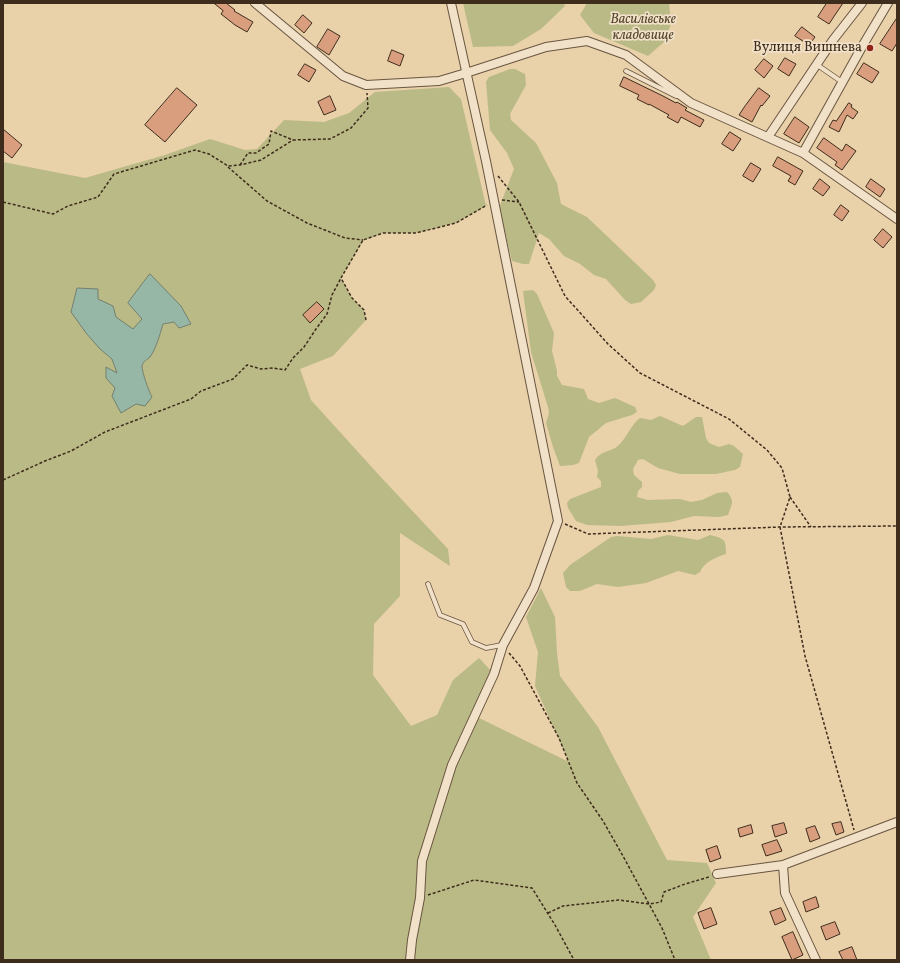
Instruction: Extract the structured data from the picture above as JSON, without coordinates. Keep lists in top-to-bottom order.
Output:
{
  "parks": ["Василівське кладовище"],
  "places": ["Вулиця Вишнева"]
}
